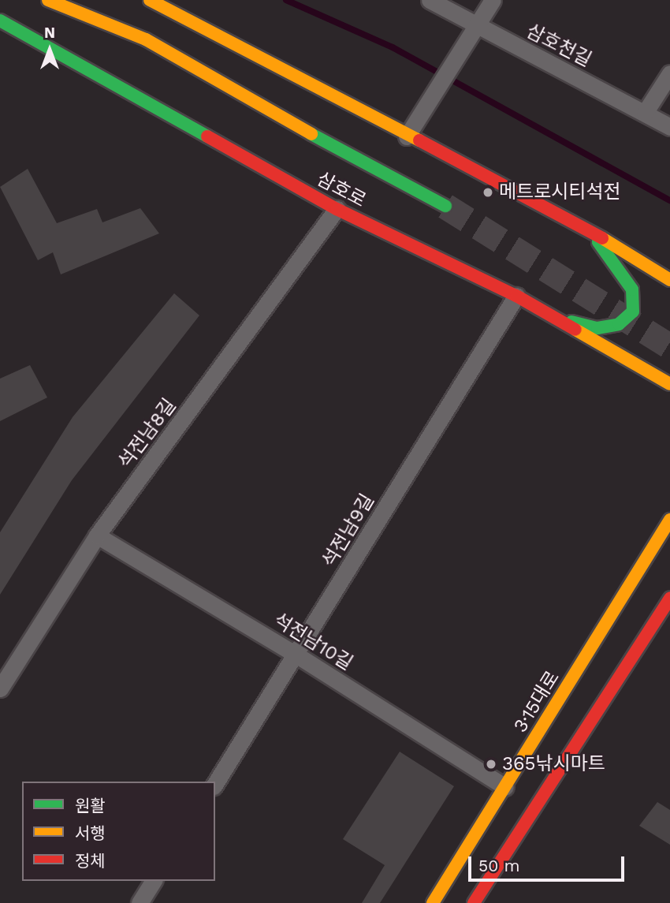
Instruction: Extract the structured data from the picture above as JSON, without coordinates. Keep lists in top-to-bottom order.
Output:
{
  "streets": {
    "main road": ["삼호로", "3·15대로"],
    "street": [
      "삼호천길",
      "석전남8길",
      "석전남9길",
      "석전남10길"
    ]
  },
  "crossings": [
    ["삼호로", "석전남8길"],
    ["삼호로", "석전남9길"],
    ["석전남8길", "석전남10길"],
    ["석전남9길", "석전남10길"],
    ["석전남10길", "3·15대로"]
  ],
  "places": ["메트로시티석전", "365낚시마트"],
  "legend": ["원활", "서행", "정체"],
  "scale_bar": "50 m",
  "north": "top"
}
